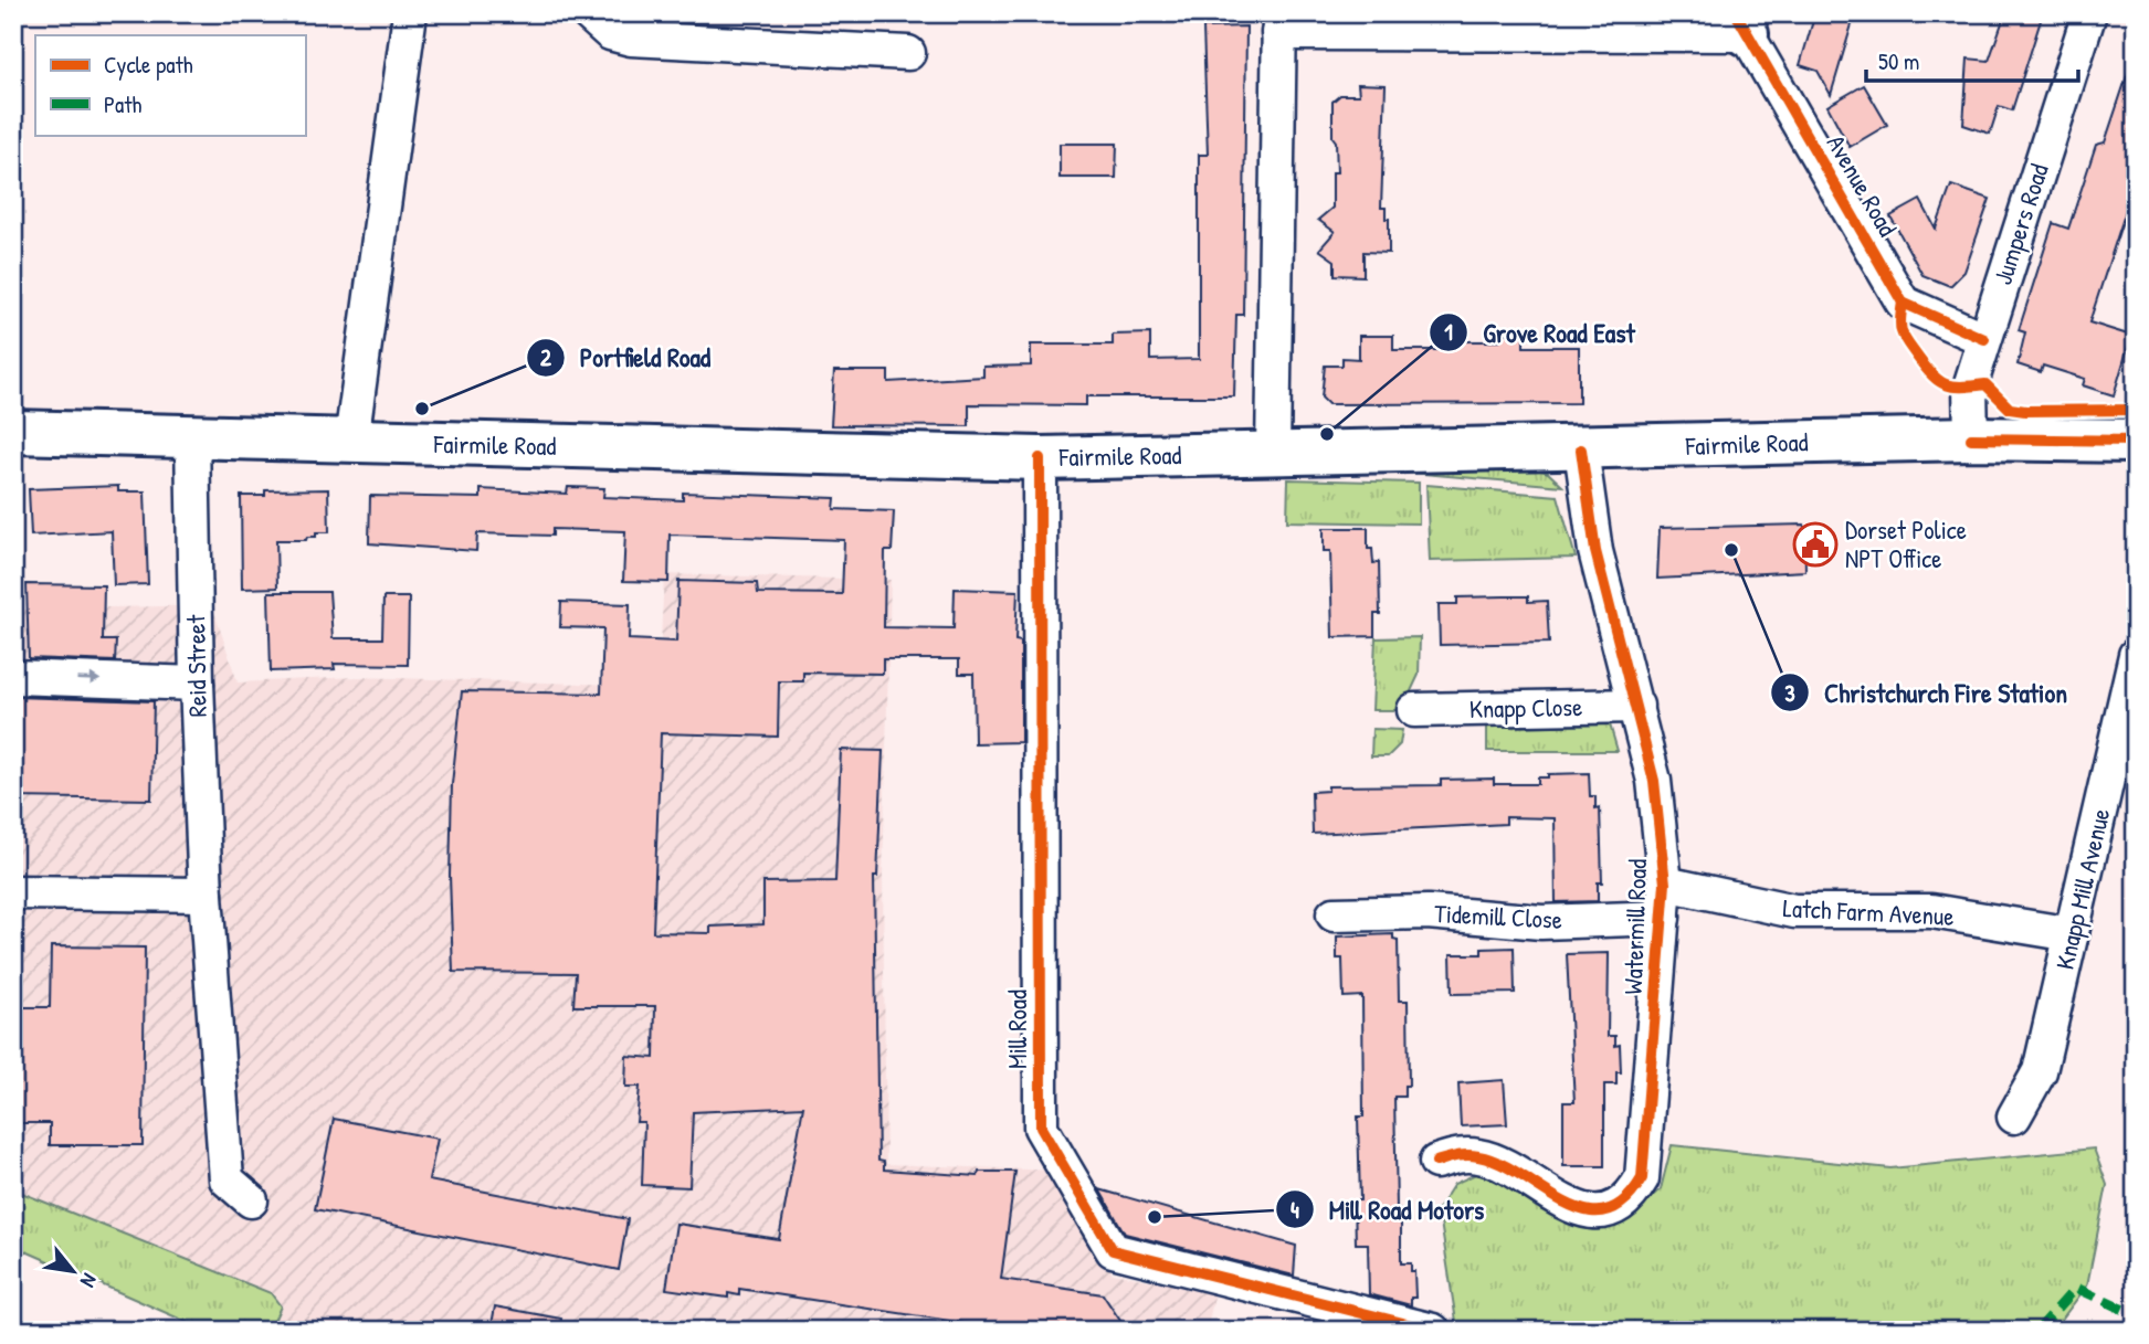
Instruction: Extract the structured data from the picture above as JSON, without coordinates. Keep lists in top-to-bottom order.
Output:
{
  "streets": {
    "main road": ["Fairmile Road"],
    "street": [
      "Avenue Road",
      "Jumpers Road",
      "Reid Street",
      "Knapp Close",
      "Knapp Mill Avenue",
      "Latch Farm Avenue",
      "Tidemill Close",
      "Watermill Road",
      "Mill Road"
    ]
  },
  "crossings": [
    ["Avenue Road", "Jumpers Road"],
    ["Jumpers Road", "Fairmile Road"],
    ["Fairmile Road", "Reid Street"],
    ["Fairmile Road", "Watermill Road"],
    ["Fairmile Road", "Mill Road"],
    ["Knapp Close", "Watermill Road"],
    ["Knapp Mill Avenue", "Latch Farm Avenue"],
    ["Latch Farm Avenue", "Watermill Road"],
    ["Tidemill Close", "Watermill Road"]
  ],
  "places": {
    "other": [
      "Portfield Road",
      "Grove Road East",
      "Christchurch Fire Station",
      "Mill Road Motors"
    ],
    "public building": ["Dorset Police NPT Office"]
  },
  "legend": ["Cycle path", "Path"],
  "scale_bar": "50 m",
  "north": "bottom right"
}
